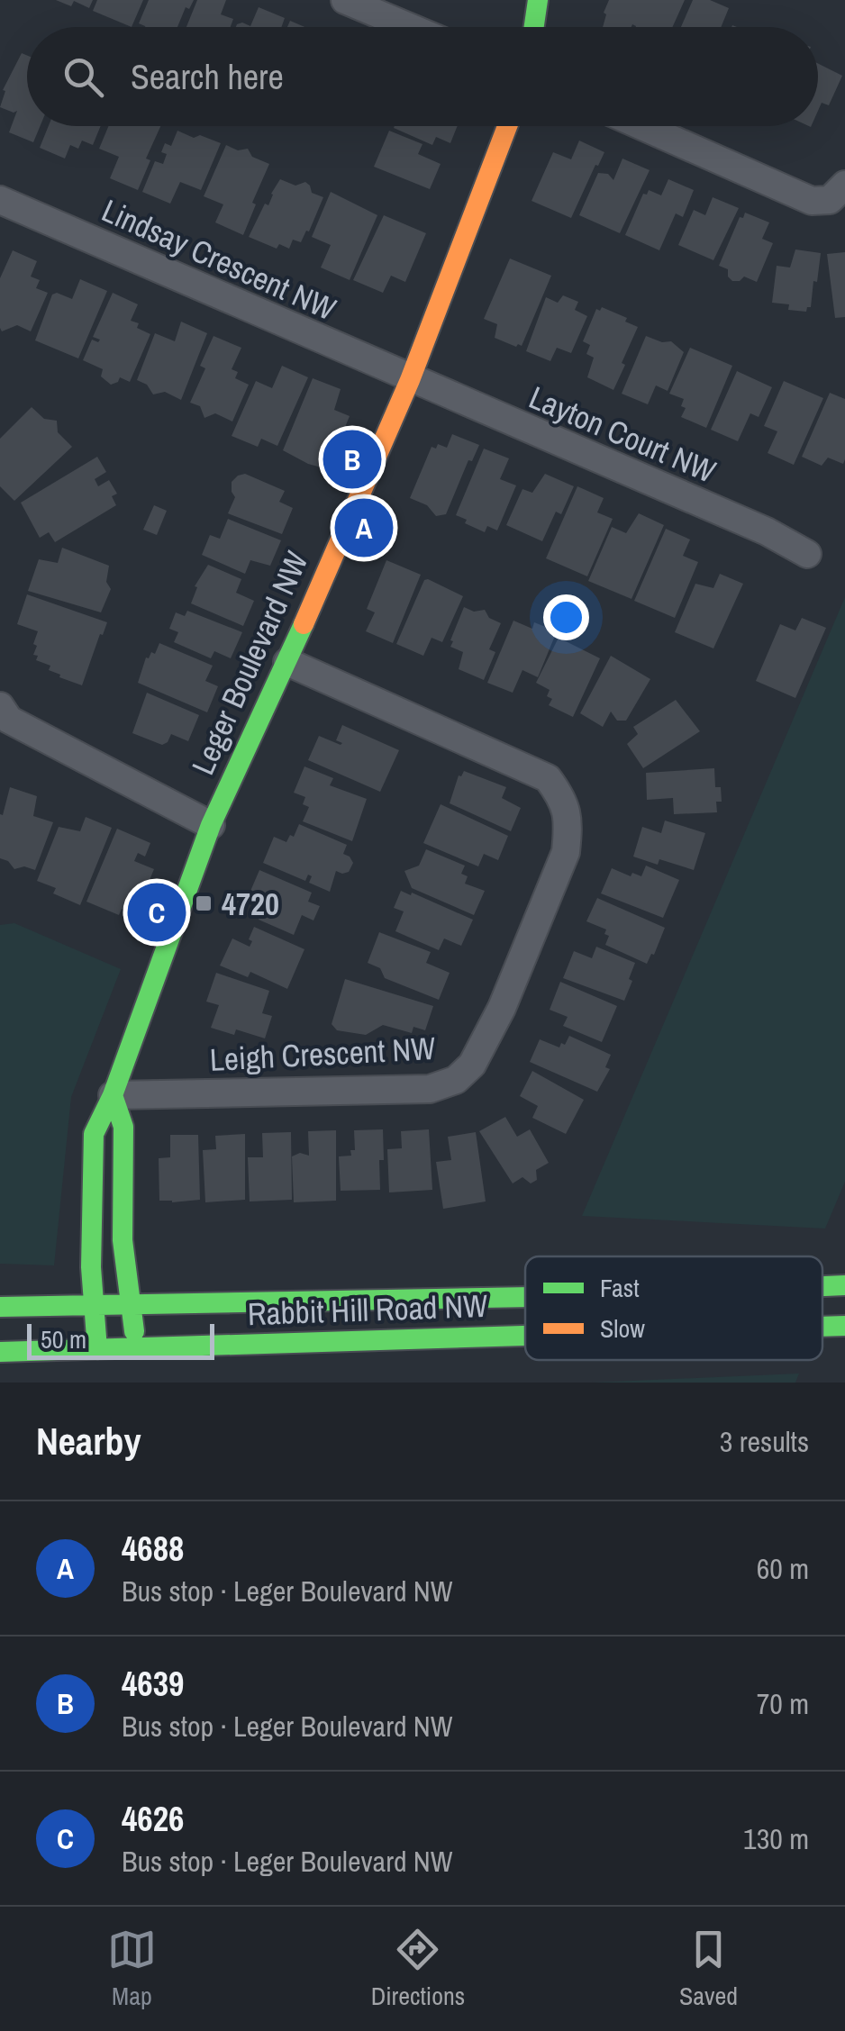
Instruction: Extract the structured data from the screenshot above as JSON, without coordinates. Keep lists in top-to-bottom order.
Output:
{
  "streets": {
    "main road": ["Leger Boulevard NW", "Rabbit Hill Road NW"],
    "street": ["Lindsay Crescent NW", "Layton Court NW", "Leigh Crescent NW"]
  },
  "crossings": [
    ["Lindsay Crescent NW", "Layton Court NW"],
    ["Lindsay Crescent NW", "Leger Boulevard NW"],
    ["Layton Court NW", "Leger Boulevard NW"],
    ["Leger Boulevard NW", "Leigh Crescent NW"],
    ["Leger Boulevard NW", "Rabbit Hill Road NW"]
  ],
  "places": {
    "transit": ["4720"]
  },
  "legend": ["Fast", "Slow"],
  "scale_bar": "50 m",
  "page": {
    "search": "Search here",
    "pins": ["B", "A", "C"],
    "scale": "50 m",
    "heading": ["Nearby", "3 results"],
    "list": [
      {
        "mark": "A",
        "name": "4688",
        "note": "Bus stop · Leger Boulevard NW",
        "value": "60 m"
      },
      {
        "mark": "B",
        "name": "4639",
        "note": "Bus stop · Leger Boulevard NW",
        "value": "70 m"
      },
      {
        "mark": "C",
        "name": "4626",
        "note": "Bus stop · Leger Boulevard NW",
        "value": "130 m"
      }
    ],
    "nav": ["Map", "Directions", "Saved"]
  }
}
